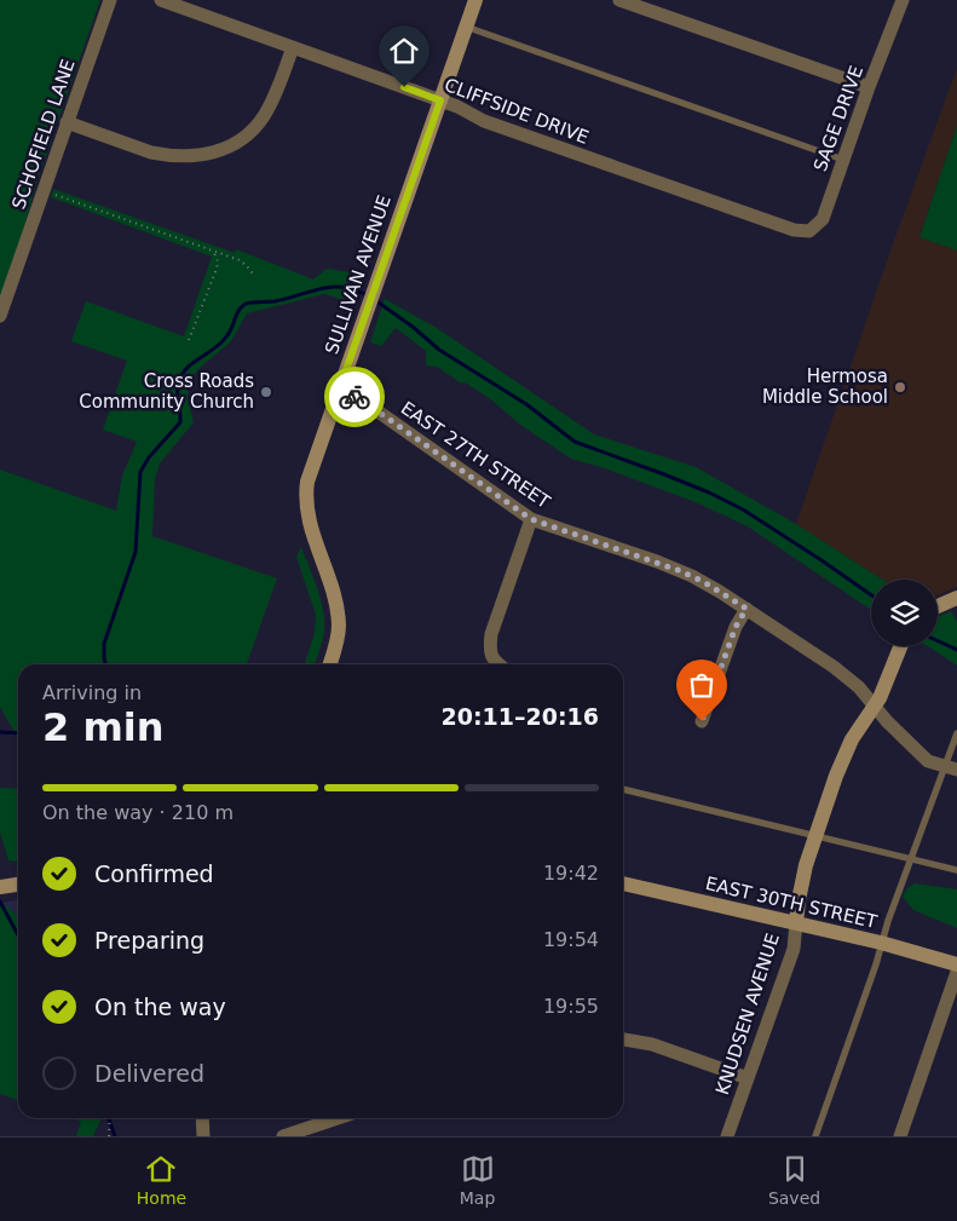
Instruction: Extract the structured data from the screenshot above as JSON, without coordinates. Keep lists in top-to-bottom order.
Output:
{
  "streets": {
    "main road": ["SULLIVAN AVENUE", "EAST 30TH STREET", "KNUDSEN AVENUE"],
    "street": [
      "CLIFFSIDE DRIVE",
      "SAGE DRIVE",
      "SCHOFIELD LANE",
      "EAST 27TH STREET"
    ]
  },
  "crossings": [
    ["CLIFFSIDE DRIVE", "SAGE DRIVE"],
    ["CLIFFSIDE DRIVE", "SULLIVAN AVENUE"],
    ["SULLIVAN AVENUE", "EAST 27TH STREET"],
    ["EAST 27TH STREET", "KNUDSEN AVENUE"],
    ["EAST 30TH STREET", "KNUDSEN AVENUE"]
  ],
  "places": ["Hermosa Middle School", "Cross Roads Community Church"],
  "page": {
    "heading": ["2 min", "Arriving in", "20:11–20:16"],
    "bar": "On the way · 210 m",
    "list": [
      ["Confirmed", "19:42"],
      ["Preparing", "19:54"],
      ["On the way", "19:55"],
      "Delivered"
    ],
    "tabs": ["Home", "Map", "Saved"]
  }
}
